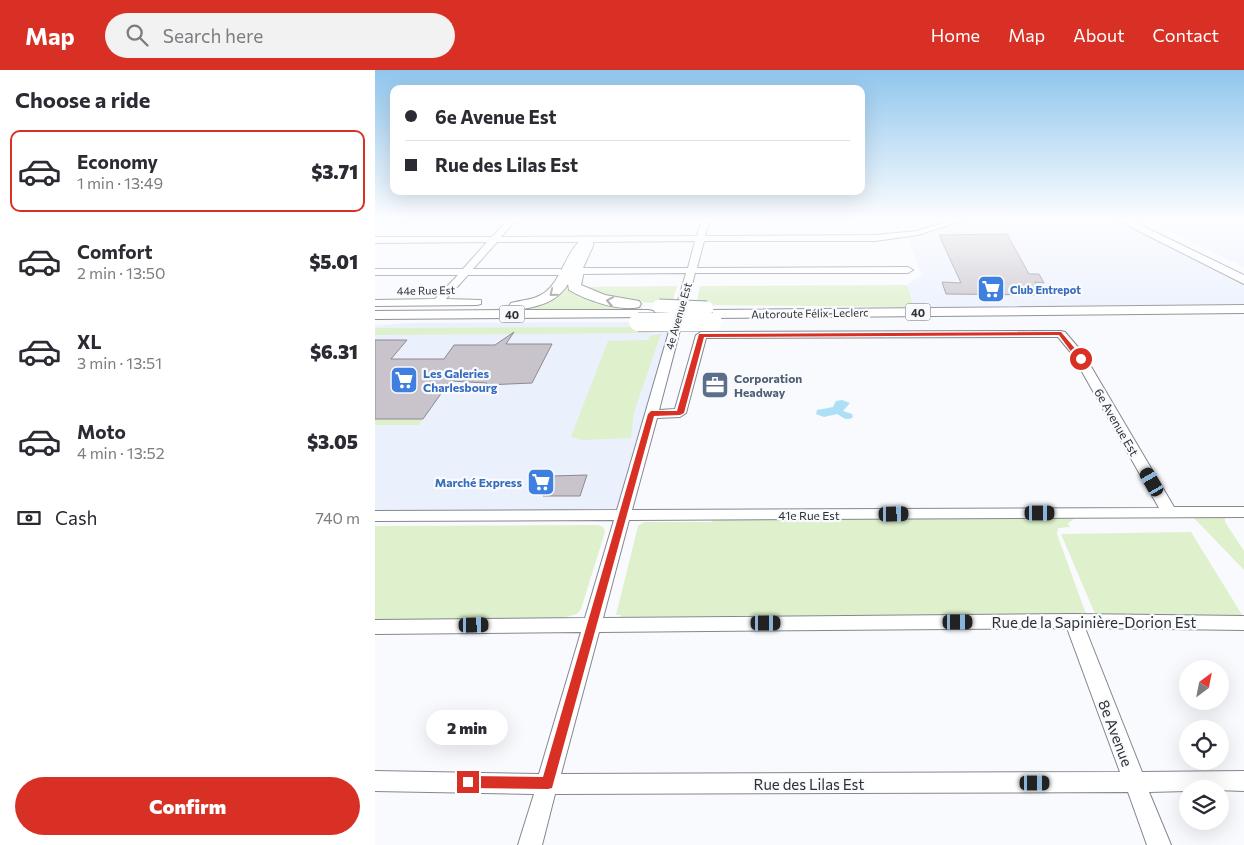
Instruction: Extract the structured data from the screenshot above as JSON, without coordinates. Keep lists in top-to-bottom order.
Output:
{
  "streets": {
    "highway": ["40", "Autoroute Félix-Leclerc"],
    "street": [
      "44e Rue Est",
      "4e Avenue Est",
      "6e Avenue Est",
      "41e Rue Est",
      "Rue de la Sapinière-Dorion Est",
      "8e Avenue",
      "Rue des Lilas Est"
    ]
  },
  "crossings": [
    ["4e Avenue Est", "6e Avenue Est"],
    ["4e Avenue Est", "41e Rue Est"],
    ["4e Avenue Est", "Rue de la Sapinière-Dorion Est"],
    ["4e Avenue Est", "Rue des Lilas Est"],
    ["6e Avenue Est", "41e Rue Est"],
    ["Rue de la Sapinière-Dorion Est", "8e Avenue"],
    ["8e Avenue", "Rue des Lilas Est"]
  ],
  "places": {
    "supermarket": ["Club Entrepot", "Les Galeries Charlesbourg", "Marché Express"],
    "office": ["Corporation Headway"]
  },
  "north": "top right",
  "page": {
    "header": "Map",
    "search": "Search here",
    "nav": [
      "Home",
      "Map",
      "About",
      "Contact"
    ],
    "heading": "Choose a ride",
    "banner": ["6e Avenue Est", "Rue des Lilas Est"],
    "list": [
      {
        "name": "Economy",
        "note": "1 min · 13:49",
        "value": "$3.71"
      },
      {
        "name": "Comfort",
        "note": "2 min · 13:50",
        "value": "$5.01"
      },
      {
        "name": "XL",
        "note": "3 min · 13:51",
        "value": "$6.31"
      },
      {
        "name": "Moto",
        "note": "4 min · 13:52",
        "value": "$3.05"
      }
    ],
    "pay": ["Cash", "740 m"],
    "bubble": "2 min",
    "buttons": "Confirm"
  }
}
